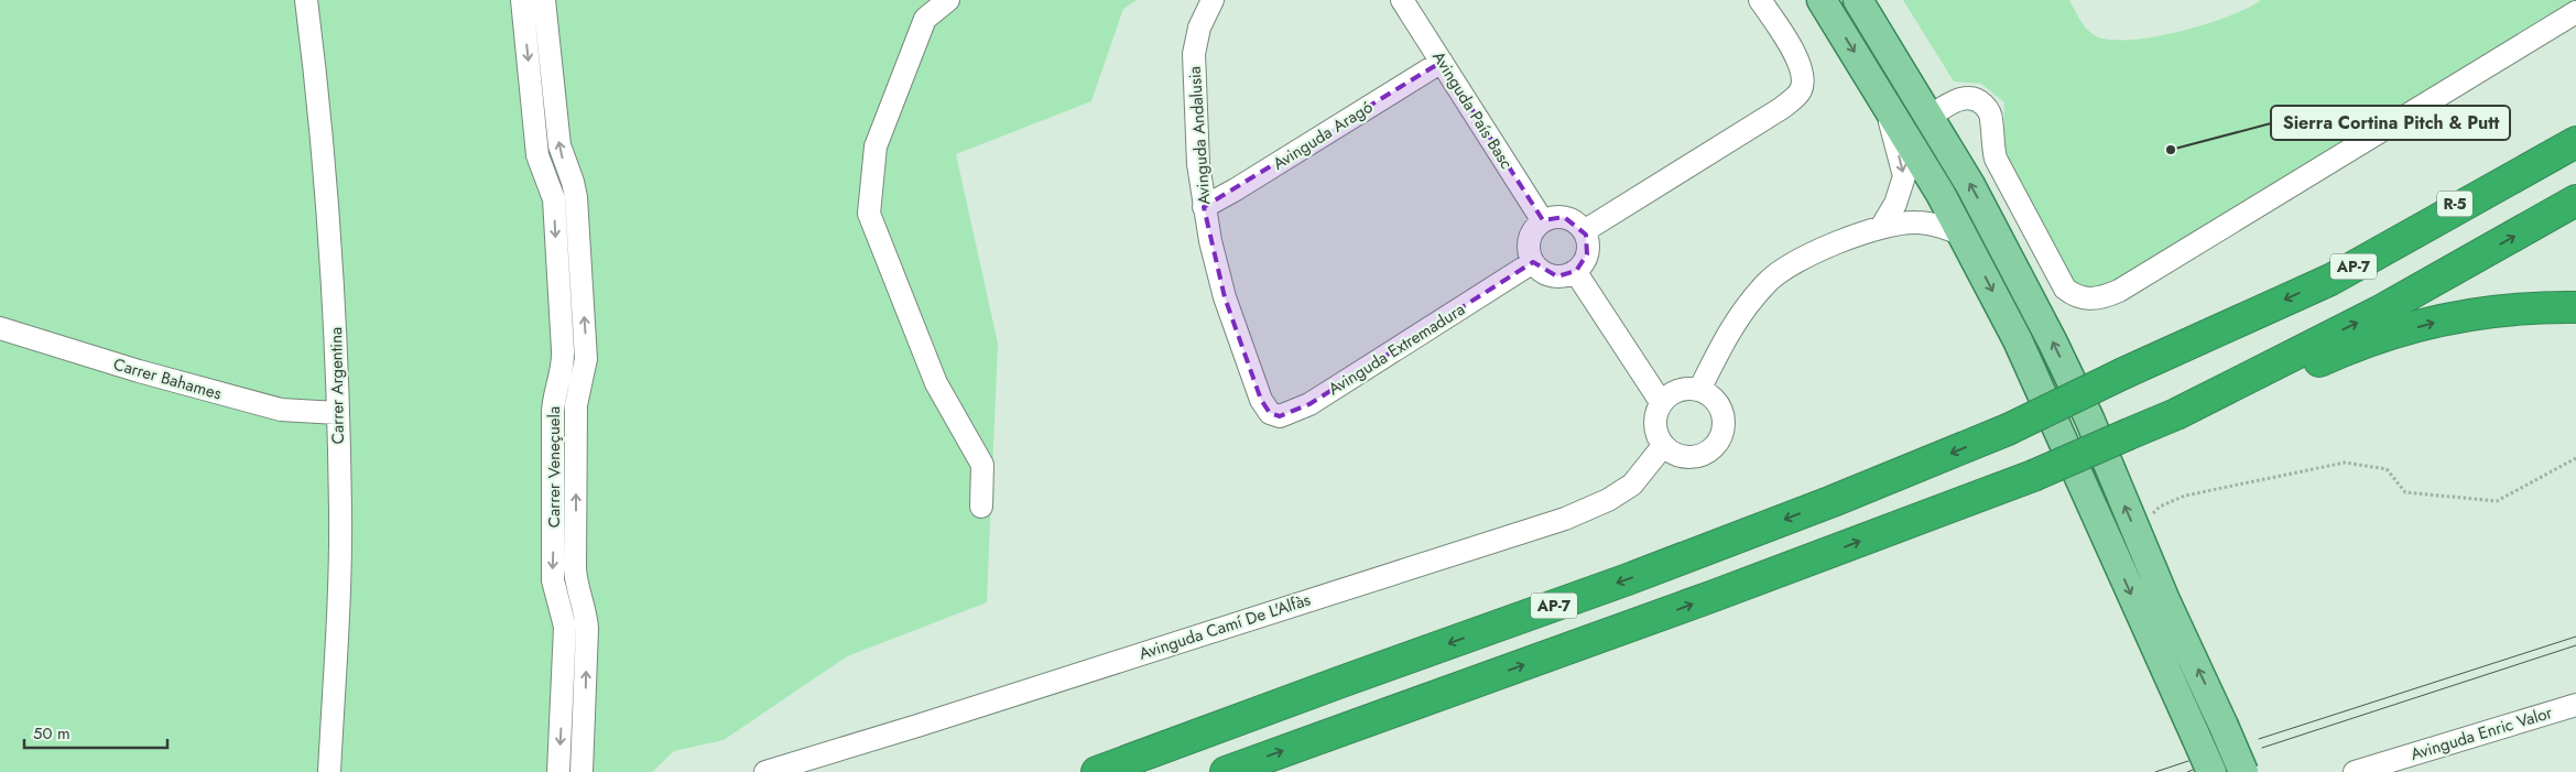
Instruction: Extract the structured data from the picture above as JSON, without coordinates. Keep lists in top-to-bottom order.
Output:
{
  "streets": {
    "highway": ["R-5", "AP-7"],
    "street": [
      "Avinguda País Basc",
      "Avinguda Andalusia",
      "Avinguda Aragó",
      "Avinguda Extremadura",
      "Carrer Bahames",
      "Carrer Argentina",
      "Carrer Veneçuela",
      "Avinguda Camí De L'Alfàs",
      "Avinguda Enric Valor"
    ]
  },
  "crossings": [
    ["Avinguda País Basc", "Avinguda Aragó"],
    ["Avinguda País Basc", "Avinguda Extremadura"],
    ["Avinguda Andalusia", "Avinguda Aragó"],
    ["Avinguda Andalusia", "Avinguda Extremadura"],
    ["R-5", "AP-7"],
    ["Carrer Bahames", "Carrer Argentina"]
  ],
  "places": ["Sierra Cortina Pitch & Putt"],
  "scale_bar": "50 m"
}
